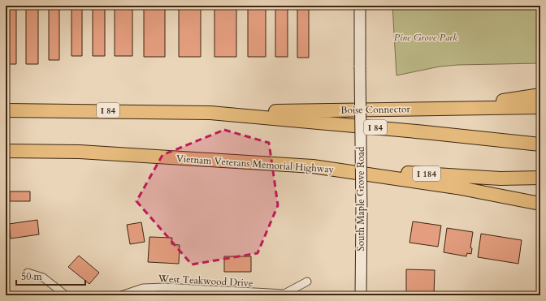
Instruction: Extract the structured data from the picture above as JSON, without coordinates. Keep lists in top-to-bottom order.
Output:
{
  "streets": {
    "highway": [
      "Boise Connector",
      "I 84",
      "Vietnam Veterans Memorial Highway",
      "I 184"
    ],
    "main road": ["South Maple Grove Road"],
    "street": ["West Teakwood Drive"]
  },
  "crossings": [
    ["Boise Connector", "I 84"],
    ["Vietnam Veterans Memorial Highway", "I 184"]
  ],
  "parks": ["Pine Grove Park"],
  "scale_bar": "50 m"
}
